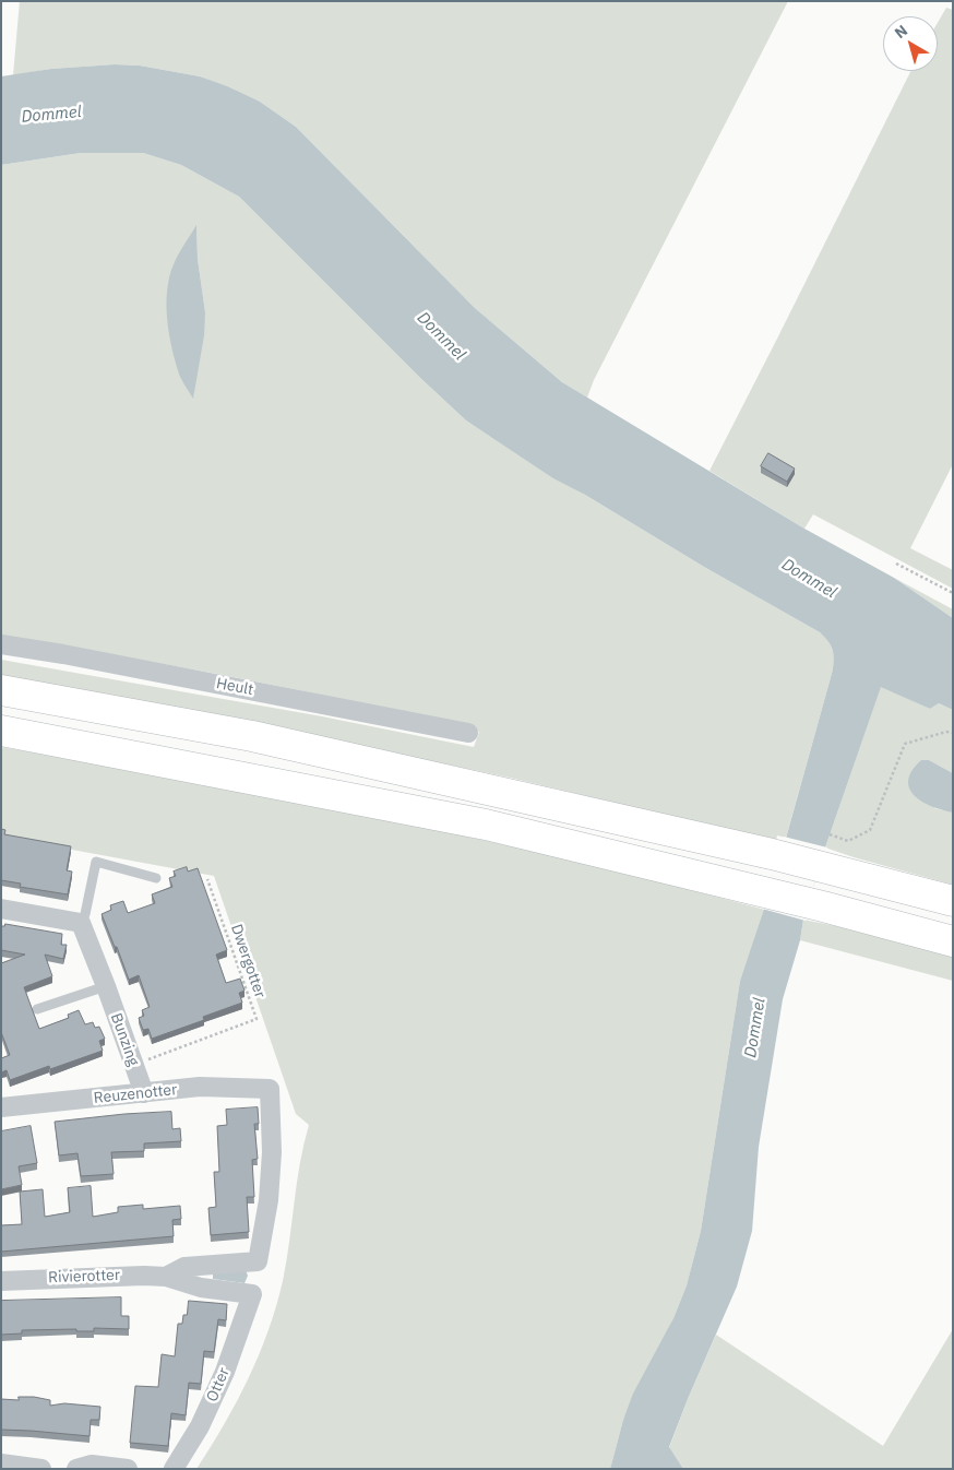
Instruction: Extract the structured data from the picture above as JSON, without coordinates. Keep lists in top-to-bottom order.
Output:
{
  "streets": {
    "street": [
      "Heult",
      "Bunzing",
      "Reuzenotter",
      "Rivierotter",
      "Otter"
    ],
    "path": ["Dwergotter"]
  },
  "crossings": [
    ["Dwergotter", "Bunzing"],
    ["Bunzing", "Reuzenotter"],
    ["Reuzenotter", "Rivierotter"],
    ["Rivierotter", "Otter"]
  ],
  "water": ["Dommel"],
  "north": "top left"
}
